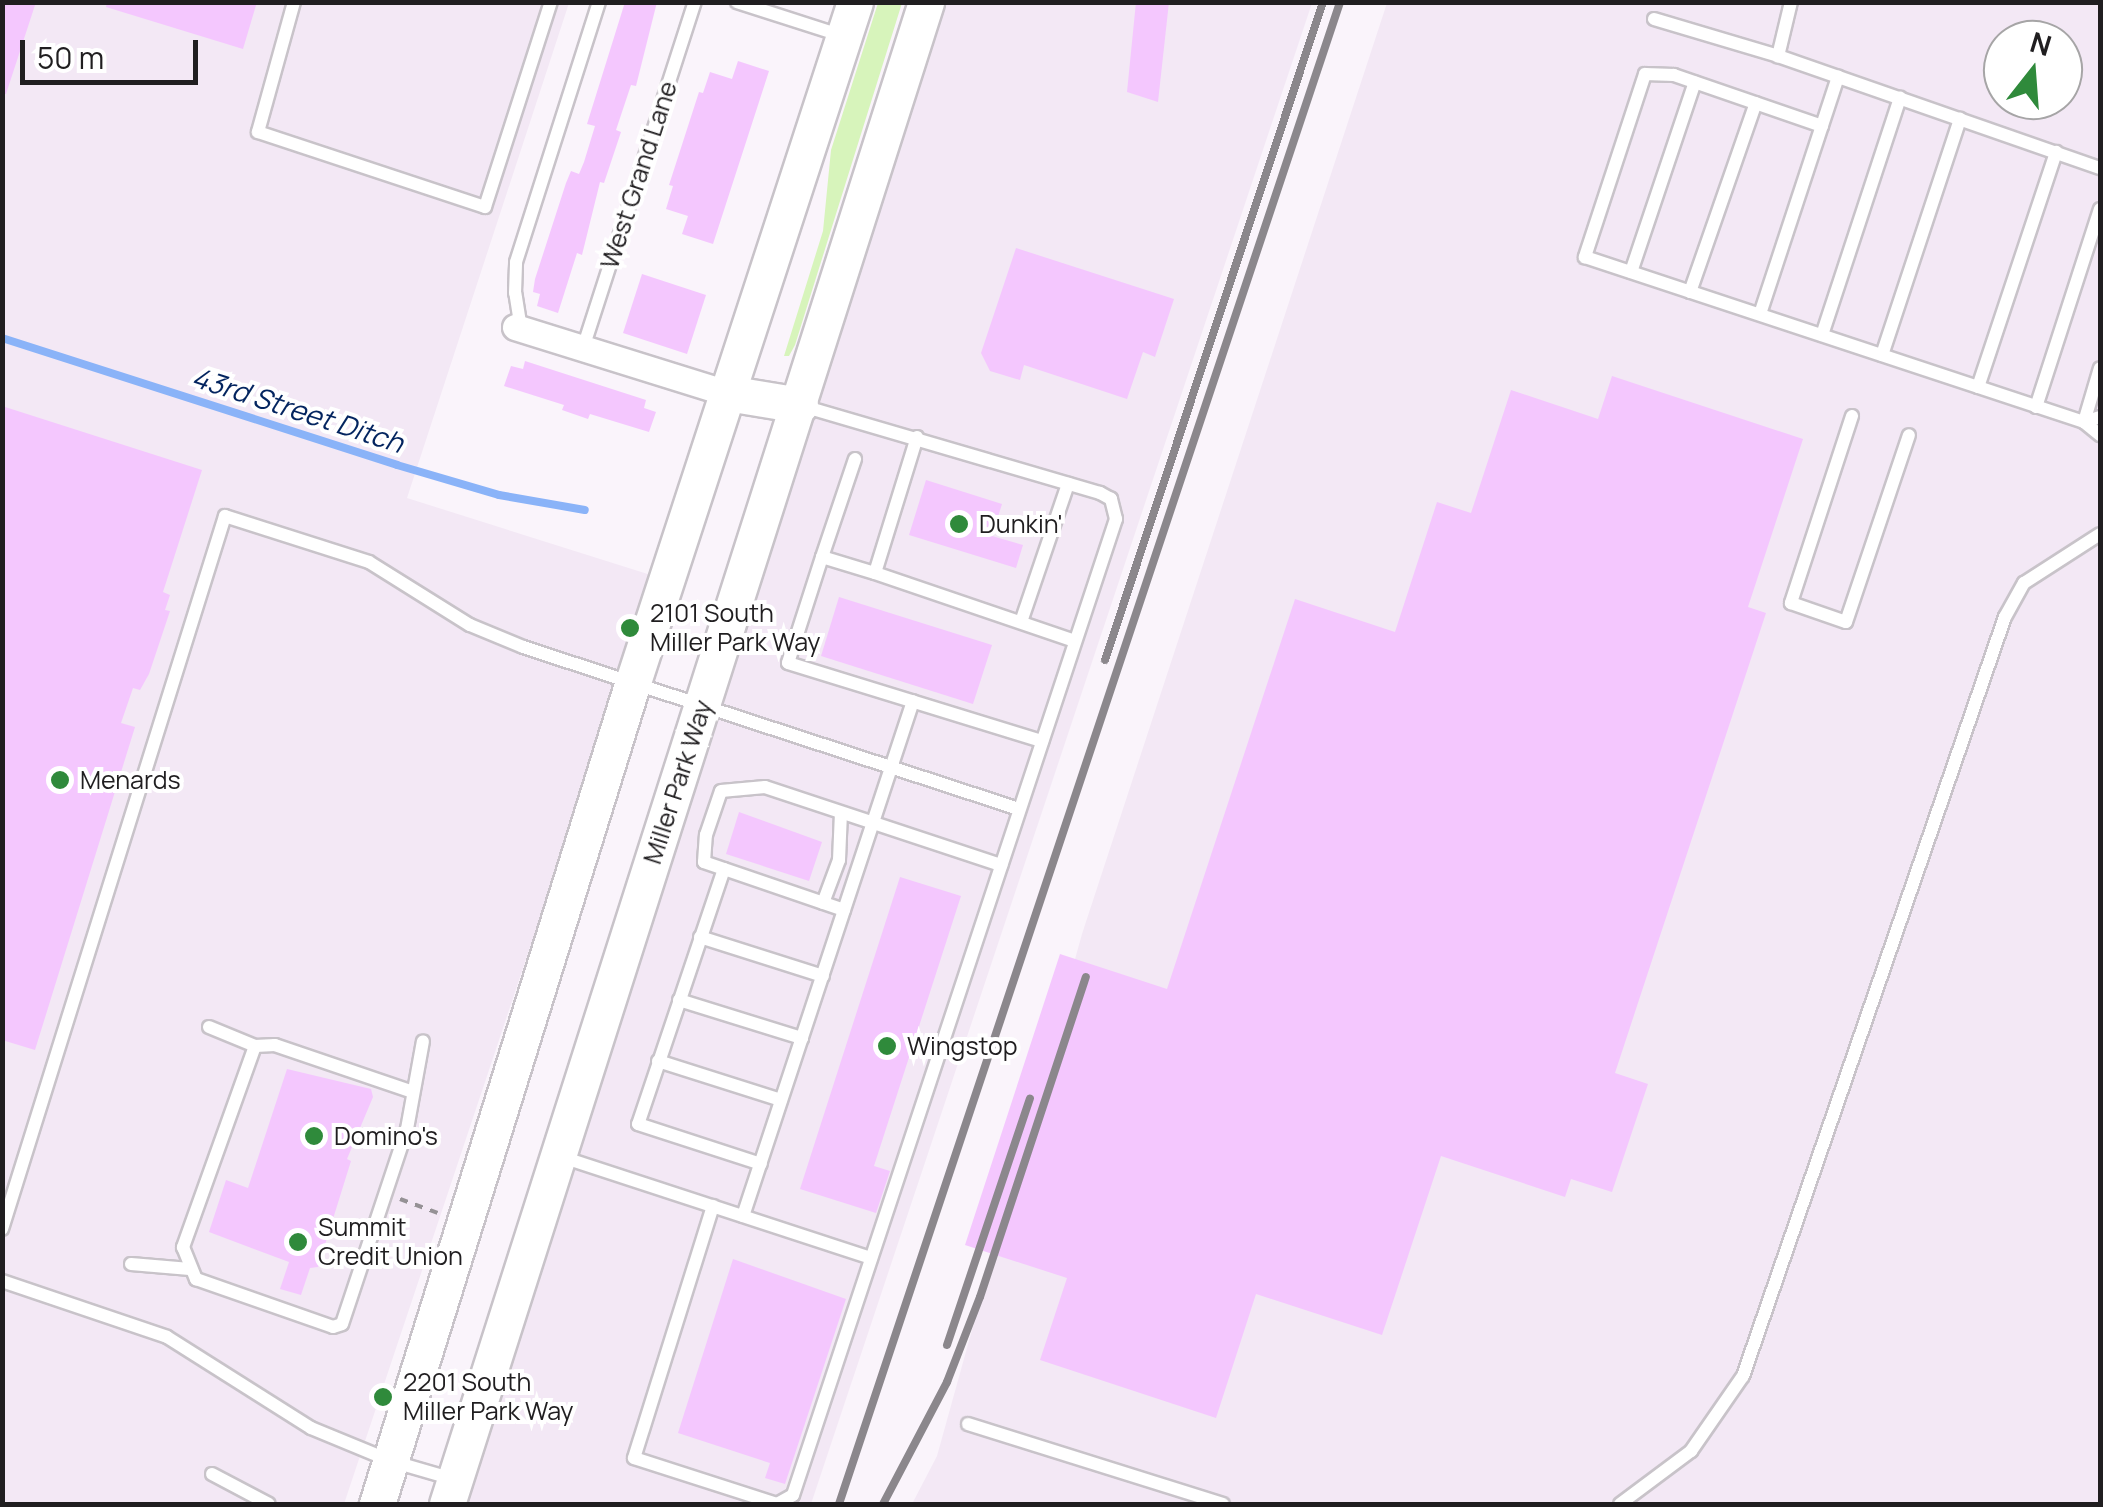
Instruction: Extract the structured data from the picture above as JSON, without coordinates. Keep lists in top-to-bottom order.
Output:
{
  "streets": {
    "main road": ["Miller Park Way"],
    "lane": ["West Grand Lane"]
  },
  "water": ["43rd Street Ditch"],
  "places": [
    "Dunkin'",
    "2101 South Miller Park Way",
    "Menards",
    "Wingstop",
    "Domino's",
    "Summit Credit Union",
    "2201 South Miller Park Way"
  ],
  "scale_bar": "50 m",
  "north": "top"
}
